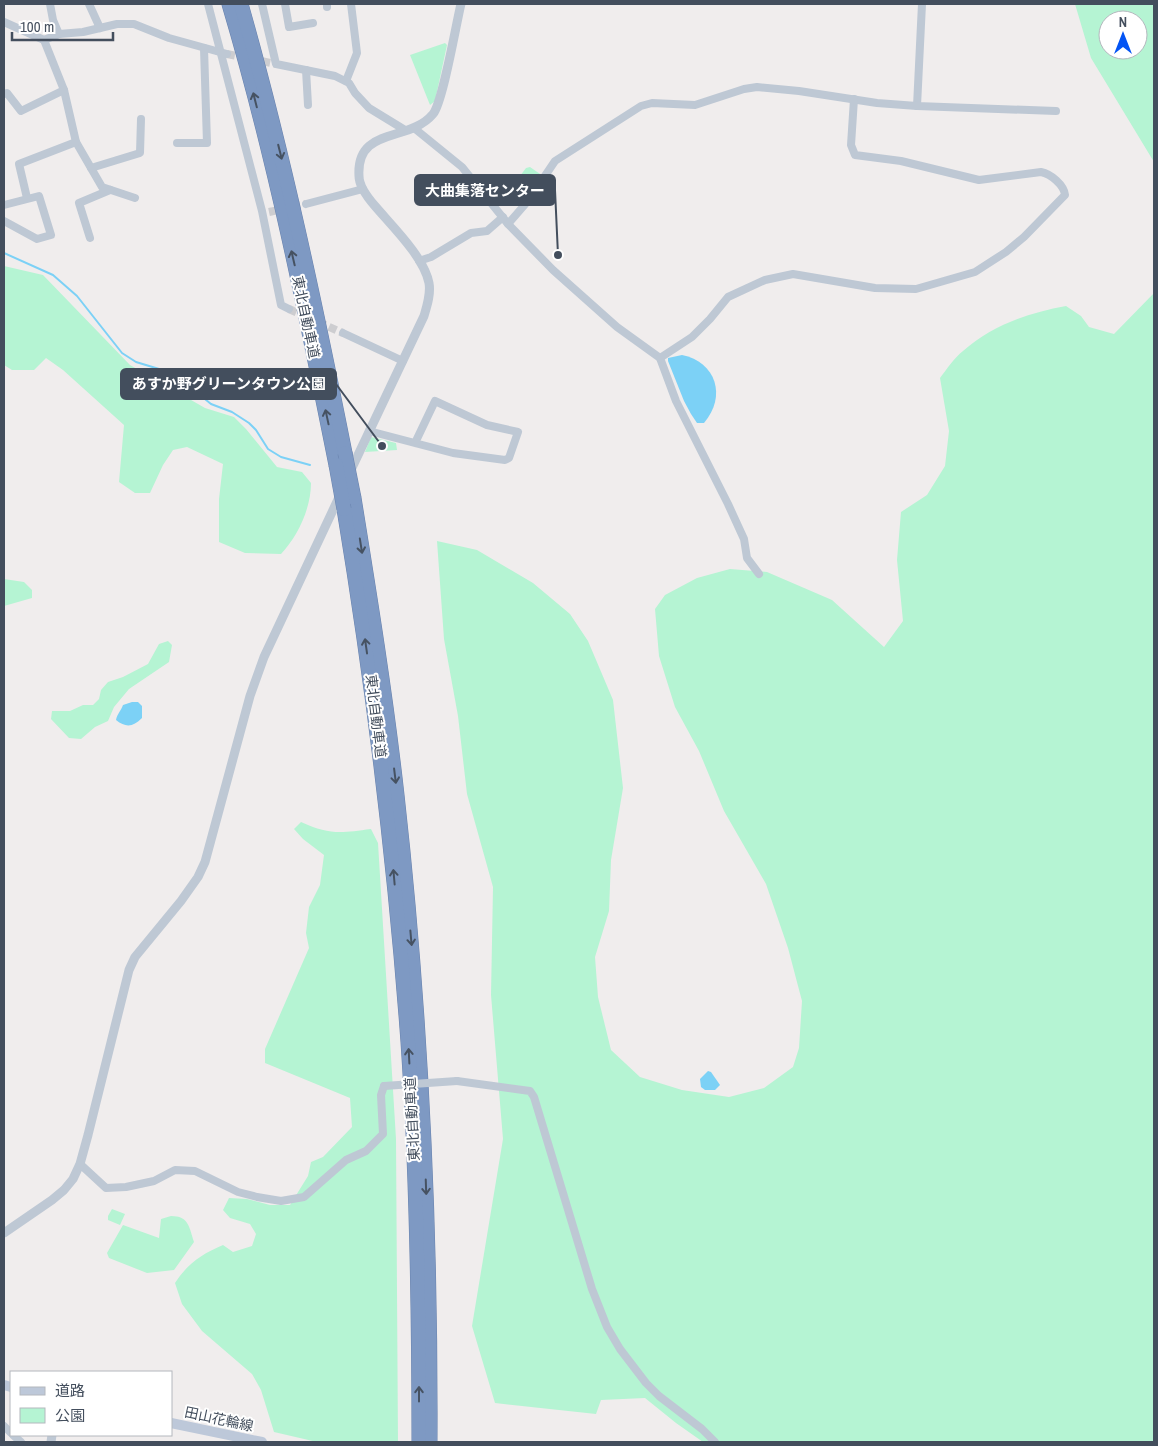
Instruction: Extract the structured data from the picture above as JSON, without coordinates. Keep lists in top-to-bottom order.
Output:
{
  "streets": {
    "highway": ["東北自動車道"],
    "main road": ["田山花輪線"]
  },
  "places": ["大曲集落センター", "あすか野グリーンタウン公園"],
  "legend": ["道路", "公園"],
  "scale_bar": "100 m",
  "north": "top"
}
